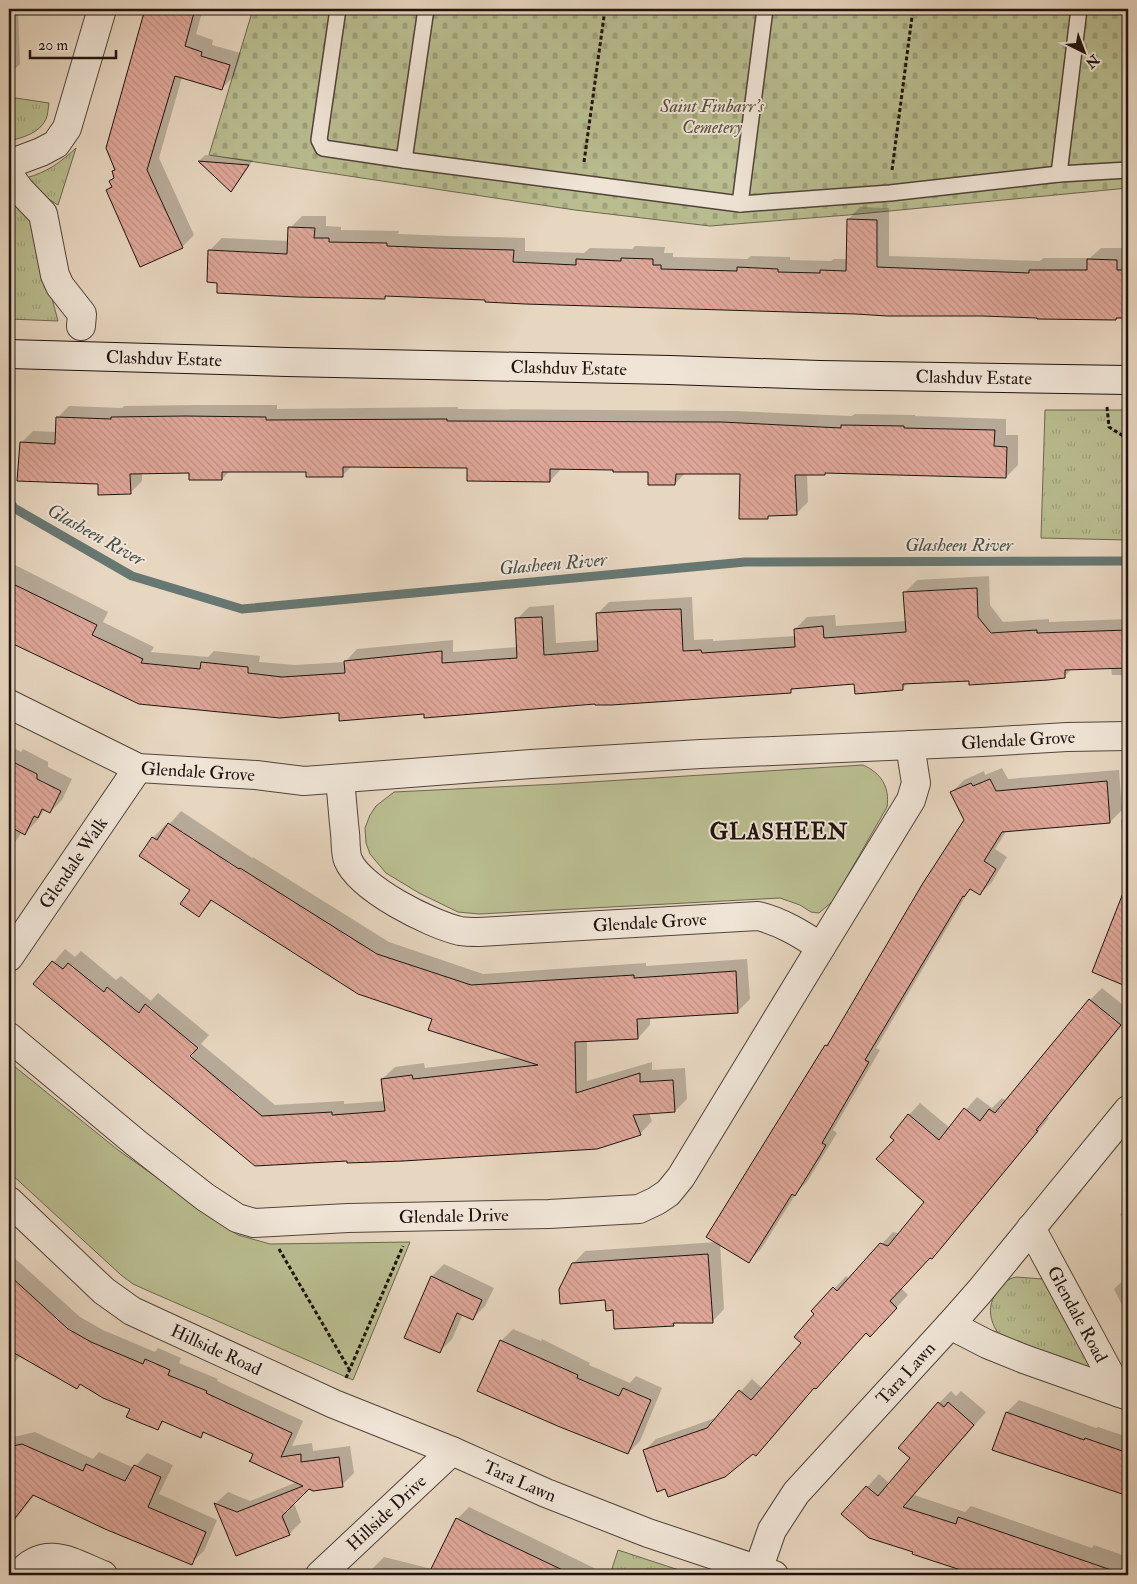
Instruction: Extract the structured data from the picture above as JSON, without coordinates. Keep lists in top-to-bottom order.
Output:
{
  "streets": {
    "street": [
      "Clashduv Estate",
      "Glendale Grove",
      "Glendale Walk",
      "Glendale Drive",
      "Glendale Road",
      "Hillside Road",
      "Tara Lawn",
      "Hillside Drive"
    ]
  },
  "crossings": [
    ["Glendale Grove", "Glendale Walk"],
    ["Glendale Grove", "Glendale Drive"],
    ["Hillside Road", "Tara Lawn"],
    ["Hillside Road", "Hillside Drive"],
    ["Tara Lawn", "Hillside Drive"]
  ],
  "districts": ["GLASHEEN"],
  "water": ["Glasheen River"],
  "parks": ["Saint Finbarr's Cemetery"],
  "scale_bar": "20 m",
  "north": "bottom right"
}
